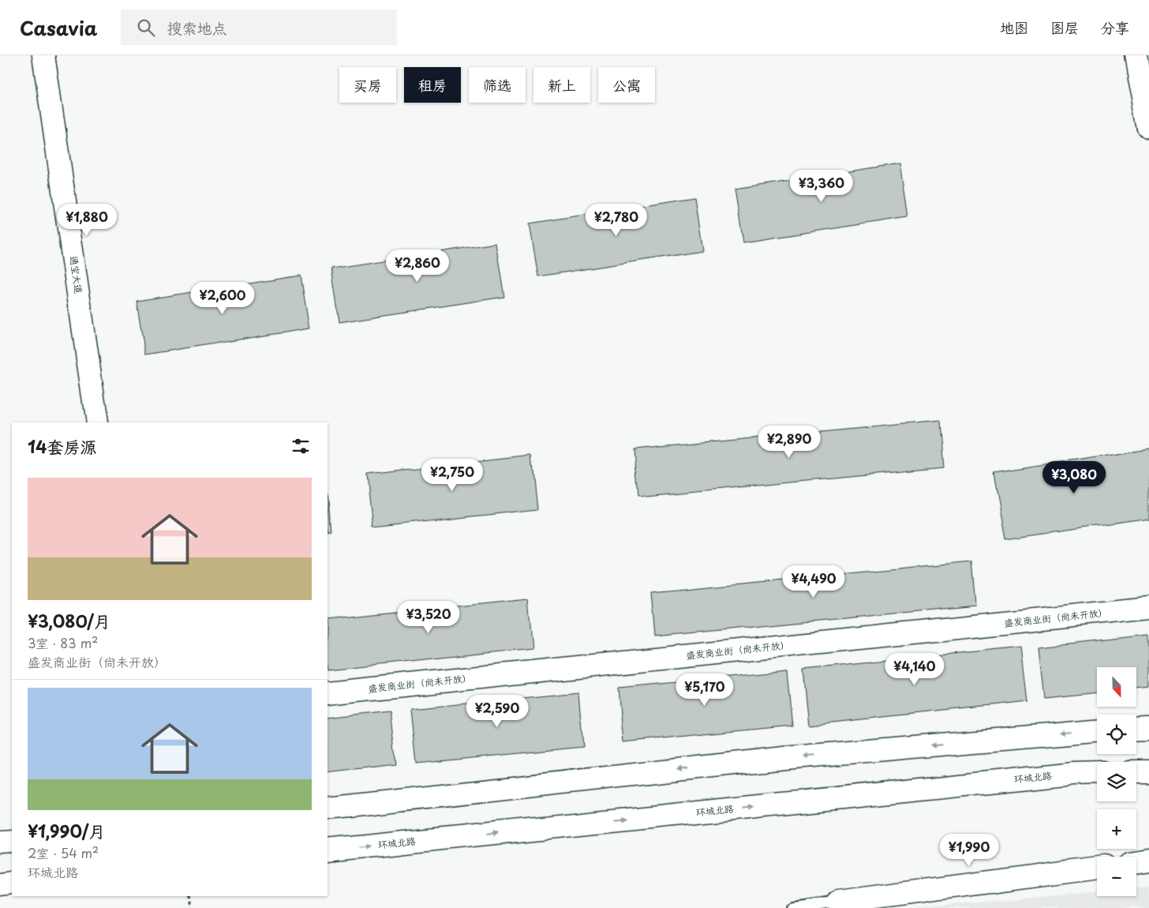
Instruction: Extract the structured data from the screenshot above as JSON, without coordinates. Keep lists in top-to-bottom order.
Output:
{
  "streets": {
    "main road": ["通宝大道", "盛发商业街（尚未开放）", "环城北路"]
  },
  "north": "bottom",
  "page": {
    "header": "Casavia",
    "search": "搜索地点",
    "nav": ["地图", "图层", "分享"],
    "chip": [
      "买房",
      "租房",
      "筛选",
      "新上",
      "公寓"
    ],
    "price": [
      "¥3,360",
      "¥1,880",
      "¥2,780",
      "¥2,860",
      "¥2,600",
      "¥2,890",
      "¥2,750",
      "¥3,080",
      "¥4,490",
      "¥3,520",
      "¥4,140",
      "¥5,170",
      "¥2,590",
      "¥1,990"
    ],
    "heading": "14套房源",
    "list": [
      {
        "name": "¥3,080/月",
        "note": "3室 · 83 m² · 盛发商业街（尚未开放）"
      },
      {
        "name": "¥1,990/月",
        "note": "2室 · 54 m² · 环城北路"
      }
    ],
    "map_buttons": ["+", "−"]
  }
}
